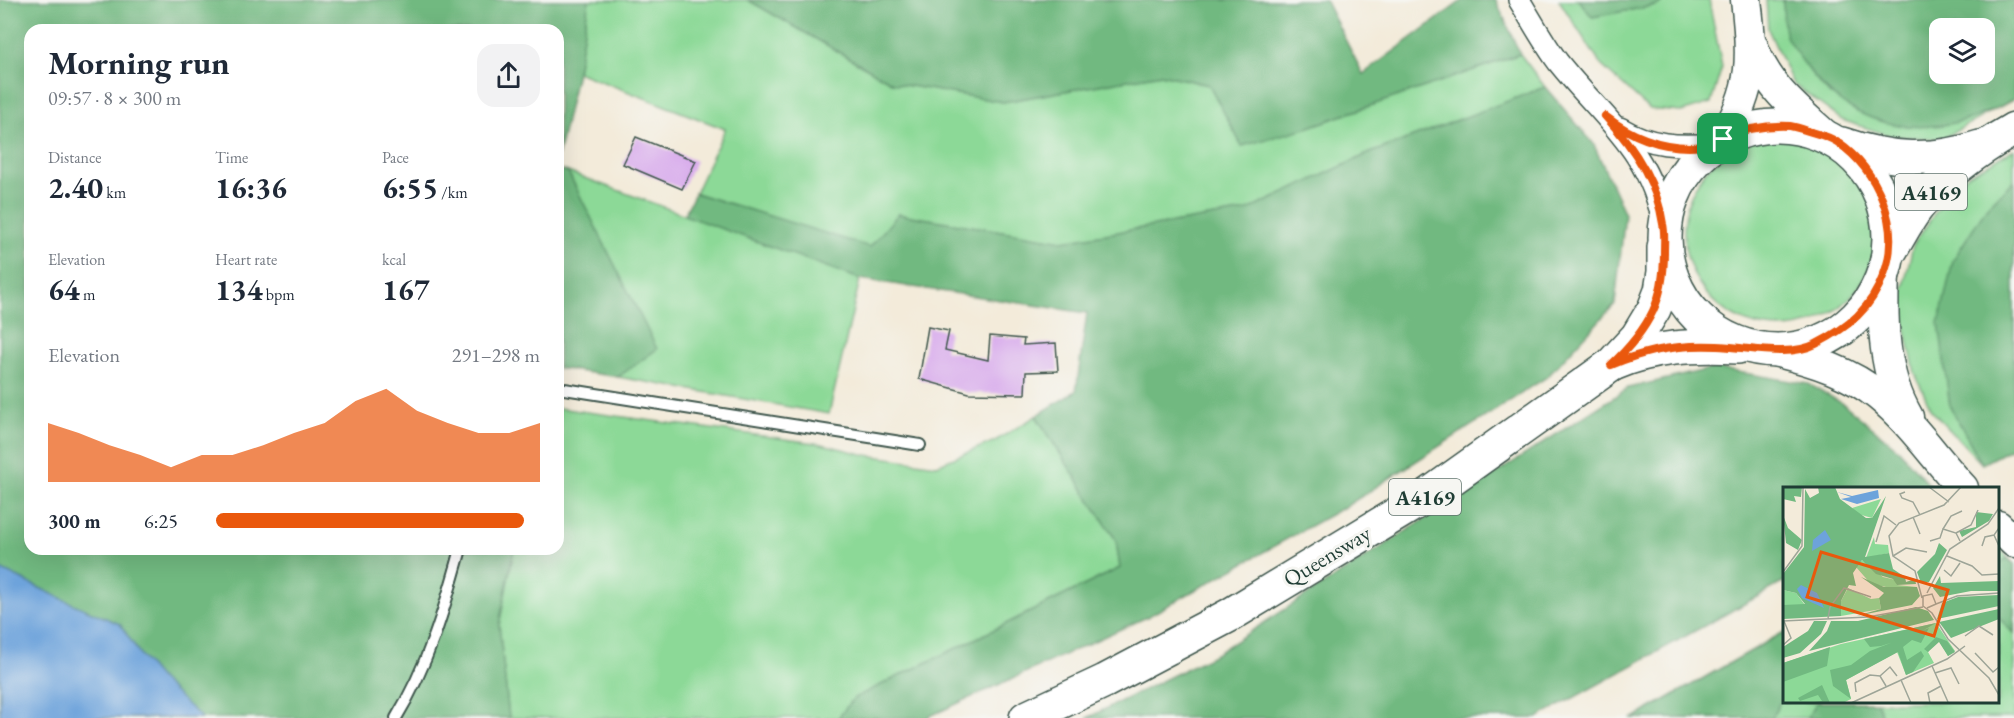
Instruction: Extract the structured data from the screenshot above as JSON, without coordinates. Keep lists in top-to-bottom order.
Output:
{
  "streets": {
    "main road": ["A4169", "Queensway"]
  },
  "page": {
    "heading": ["Morning run", "09:57 · 8 × 300 m"],
    "stats": [
      ["Distance", "2.40 km"],
      ["Time", "16:36"],
      ["Pace", "6:55 /km"],
      ["Elevation", "64 m"],
      ["Heart rate", "134 bpm"],
      ["kcal", "167"]
    ],
    "chart": ["Elevation", "291–298 m"],
    "list": [
      {
        "name": "300 m",
        "note": "6:25"
      }
    ]
  }
}
